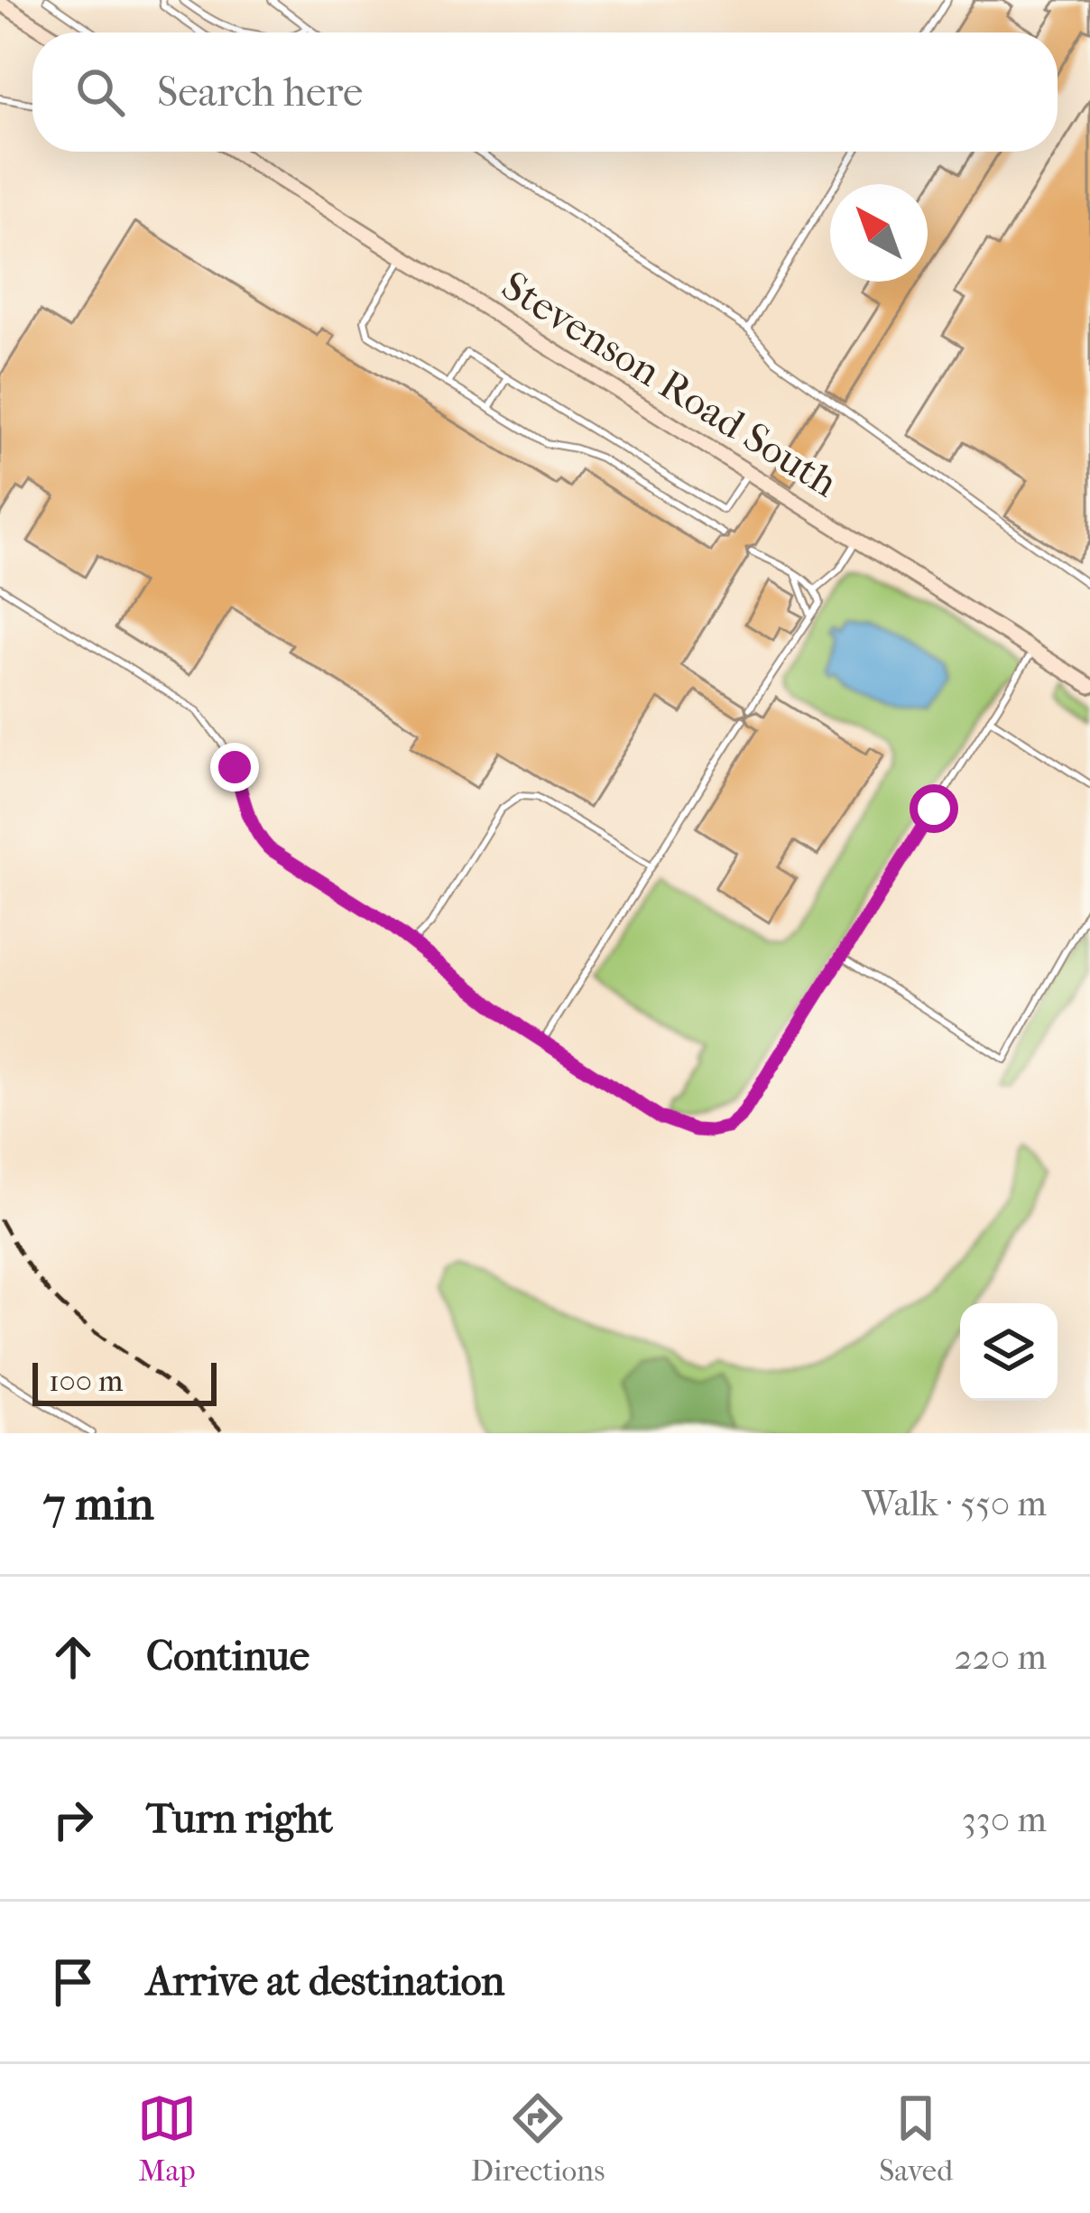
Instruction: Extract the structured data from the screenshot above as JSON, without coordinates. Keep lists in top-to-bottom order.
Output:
{
  "streets": {
    "main road": ["Stevenson Road South"]
  },
  "scale_bar": "100 m",
  "north": "top left",
  "page": {
    "search": "Search here",
    "scale": "100 m",
    "heading": ["7 min", "Walk · 550 m"],
    "list": [
      ["Continue", "220 m"],
      ["Turn right", "330 m"],
      "Arrive at destination"
    ],
    "nav": ["Map", "Directions", "Saved"]
  }
}
